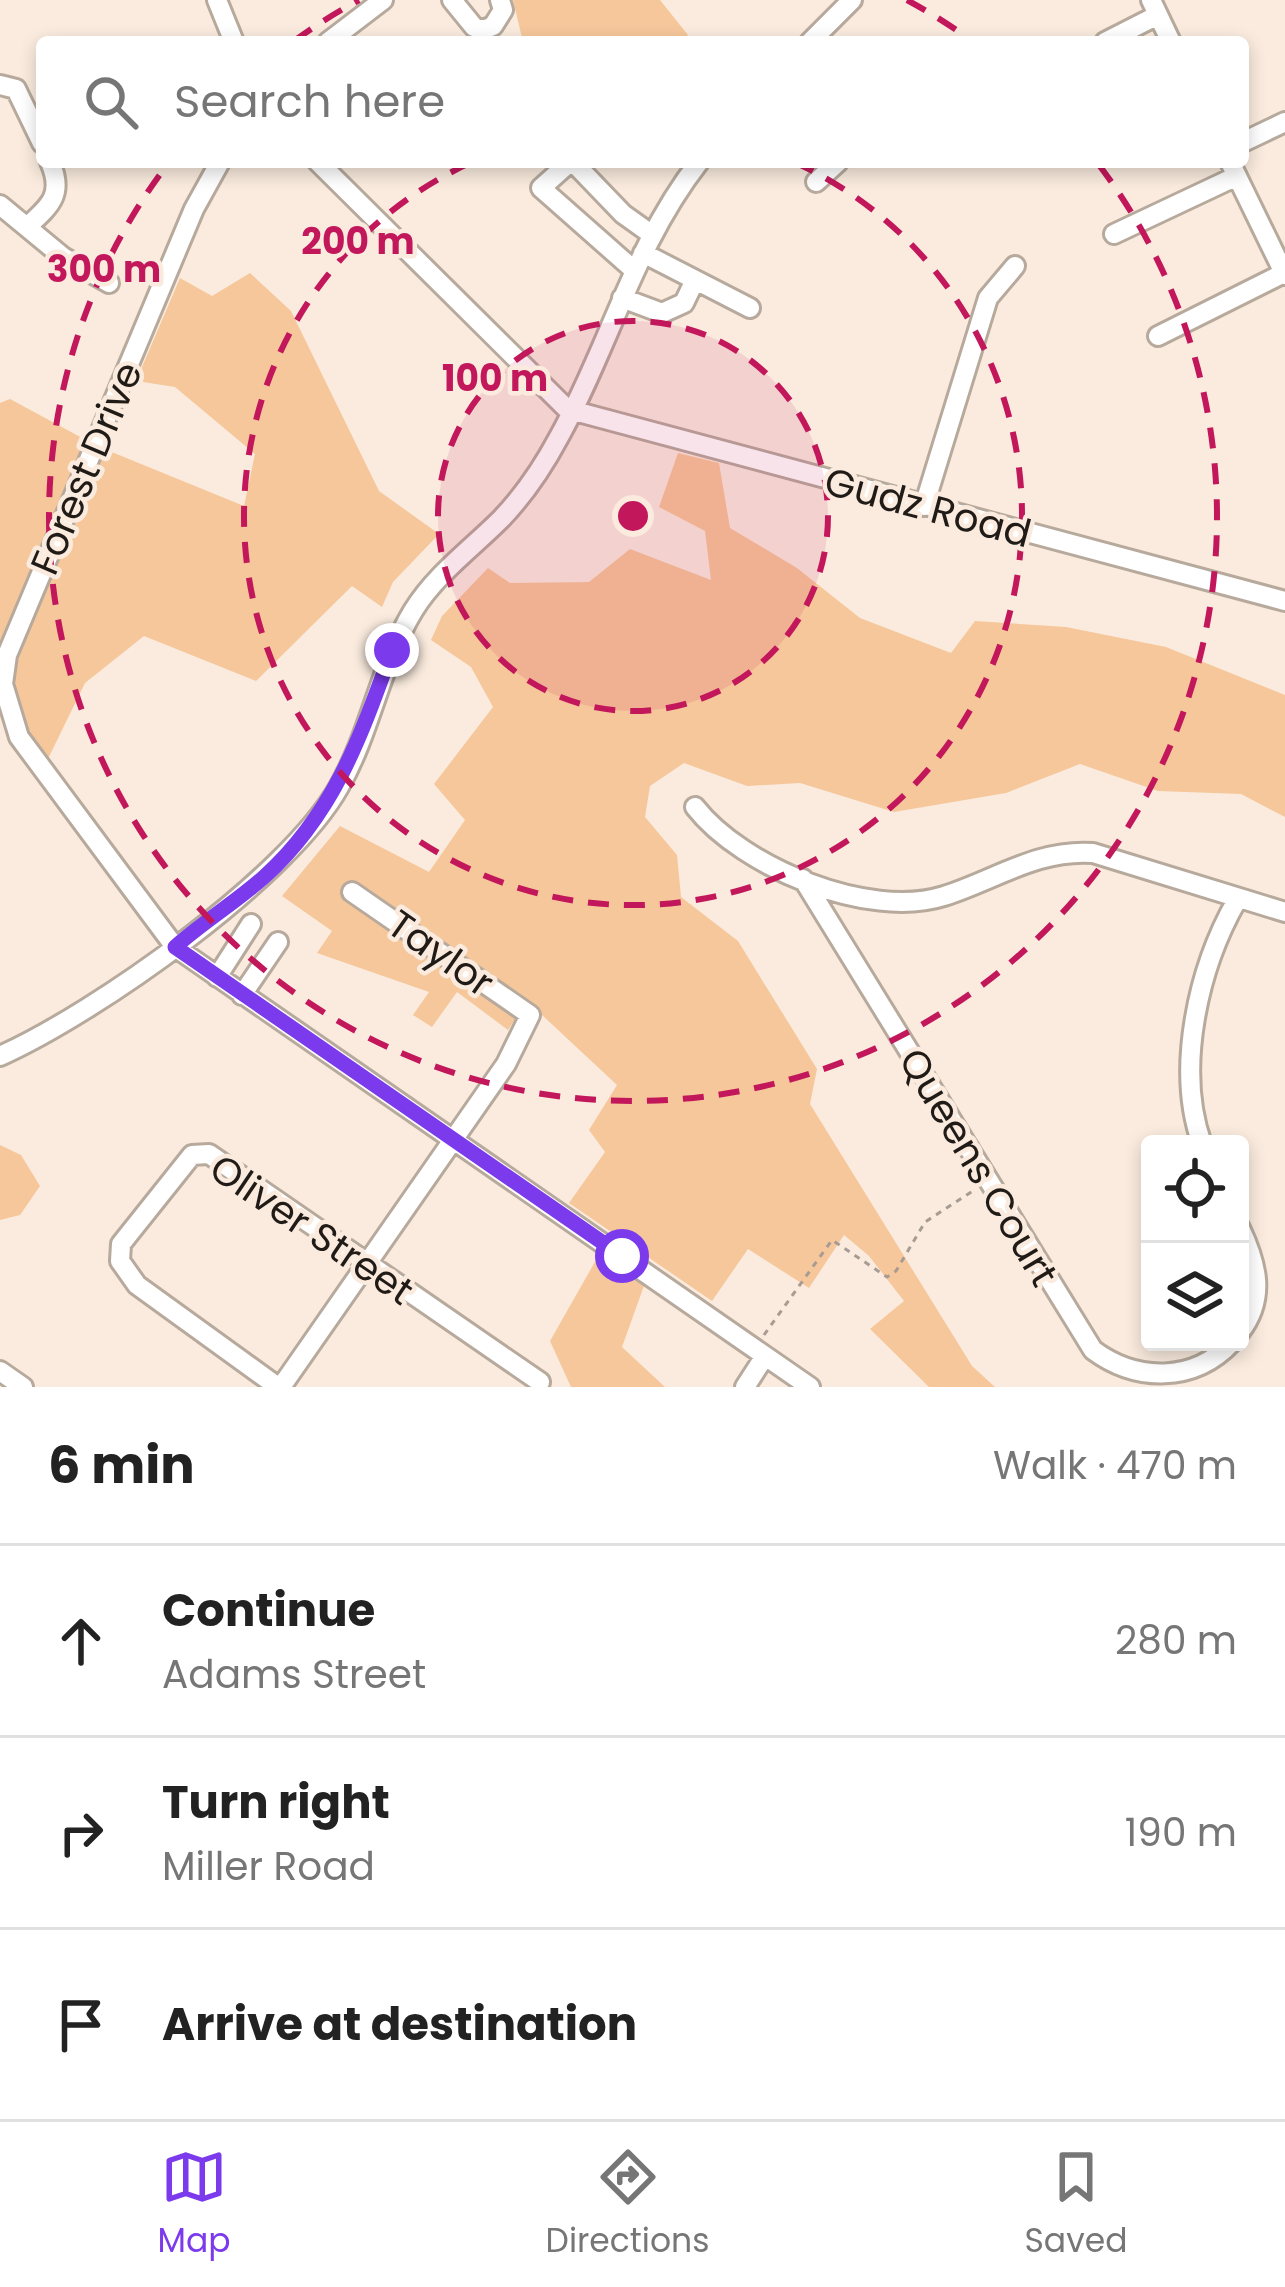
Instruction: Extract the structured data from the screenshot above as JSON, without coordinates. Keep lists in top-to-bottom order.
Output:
{
  "streets": {
    "street": [
      "Forest Drive",
      "Gudz Road",
      "Taylor",
      "Queens Court",
      "Oliver Street"
    ]
  },
  "crossings": [
    ["Forest Drive", "Taylor"]
  ],
  "page": {
    "search": "Search here",
    "heading": ["6 min", "Walk · 470 m"],
    "list": [
      ["Continue", "Adams Street", "280 m"],
      ["Turn right", "Miller Road", "190 m"],
      "Arrive at destination"
    ],
    "nav": ["Map", "Directions", "Saved"]
  },
  "rings": ["200 m", "300 m", "100 m"]
}
